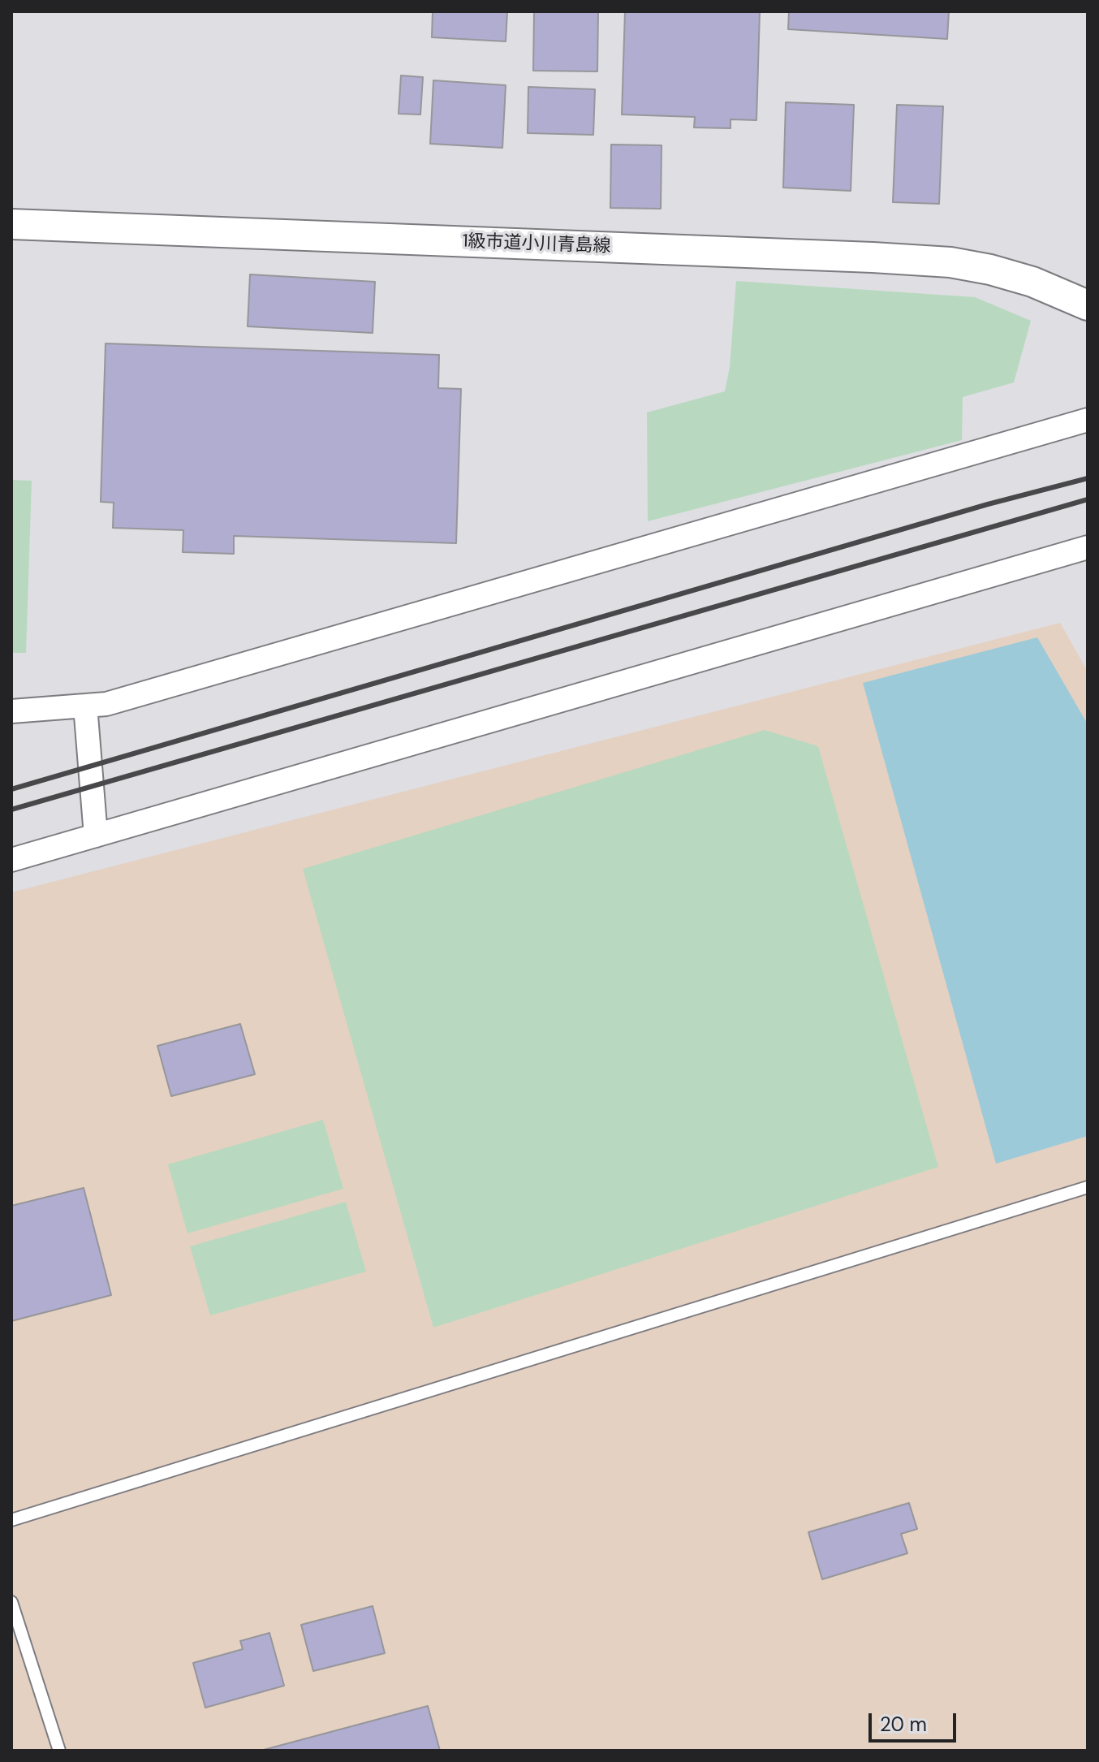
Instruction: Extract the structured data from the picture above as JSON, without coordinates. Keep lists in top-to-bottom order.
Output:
{
  "streets": {
    "street": ["1級市道小川青島線"]
  },
  "scale_bar": "20 m"
}
